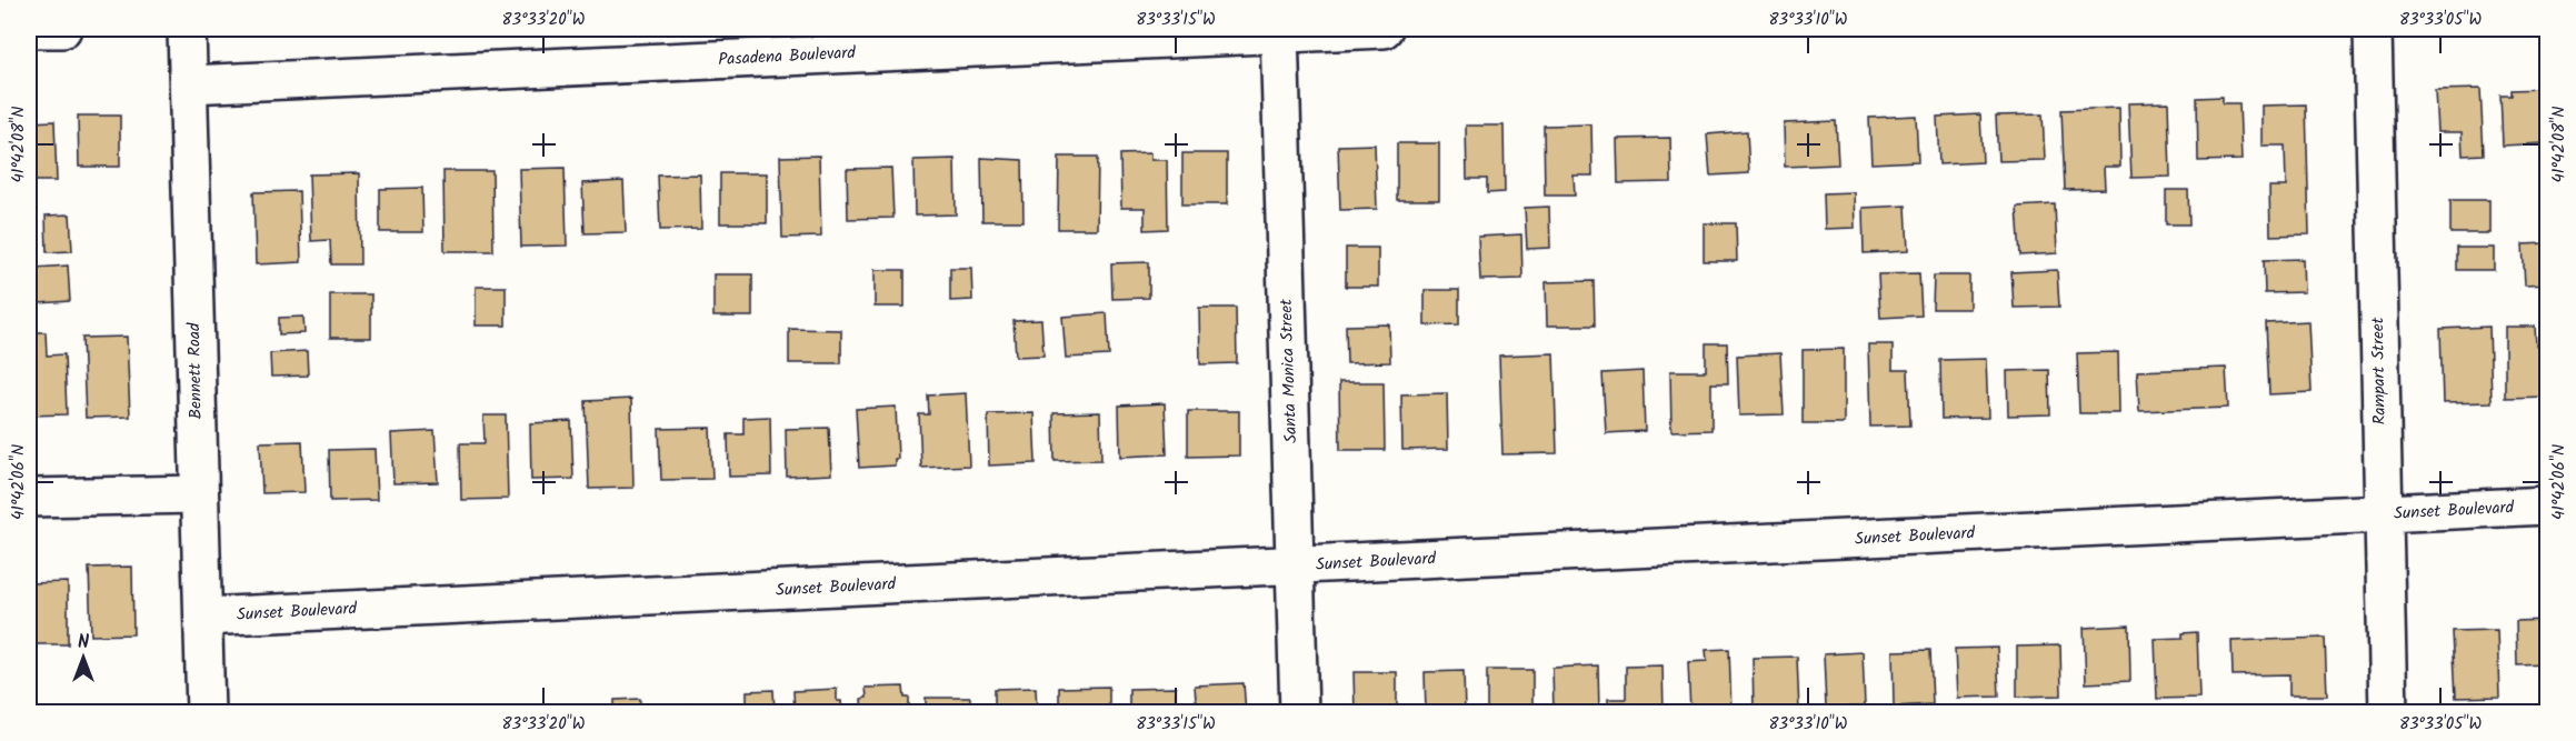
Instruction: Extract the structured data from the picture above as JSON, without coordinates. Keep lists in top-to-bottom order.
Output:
{
  "streets": {
    "street": [
      "Pasadena Boulevard",
      "Bennett Road",
      "Santa Monica Street",
      "Rampart Street",
      "Sunset Boulevard"
    ]
  },
  "crossings": [
    ["Pasadena Boulevard", "Bennett Road"],
    ["Pasadena Boulevard", "Santa Monica Street"],
    ["Bennett Road", "Sunset Boulevard"],
    ["Santa Monica Street", "Sunset Boulevard"],
    ["Rampart Street", "Sunset Boulevard"]
  ],
  "north": "top",
  "coordinates": [
    "83°33'20\"W",
    "83°33'15\"W",
    "83°33'10\"W",
    "83°33'05\"W",
    "41°42'08\"N",
    "41°42'06\"N"
  ]
}
